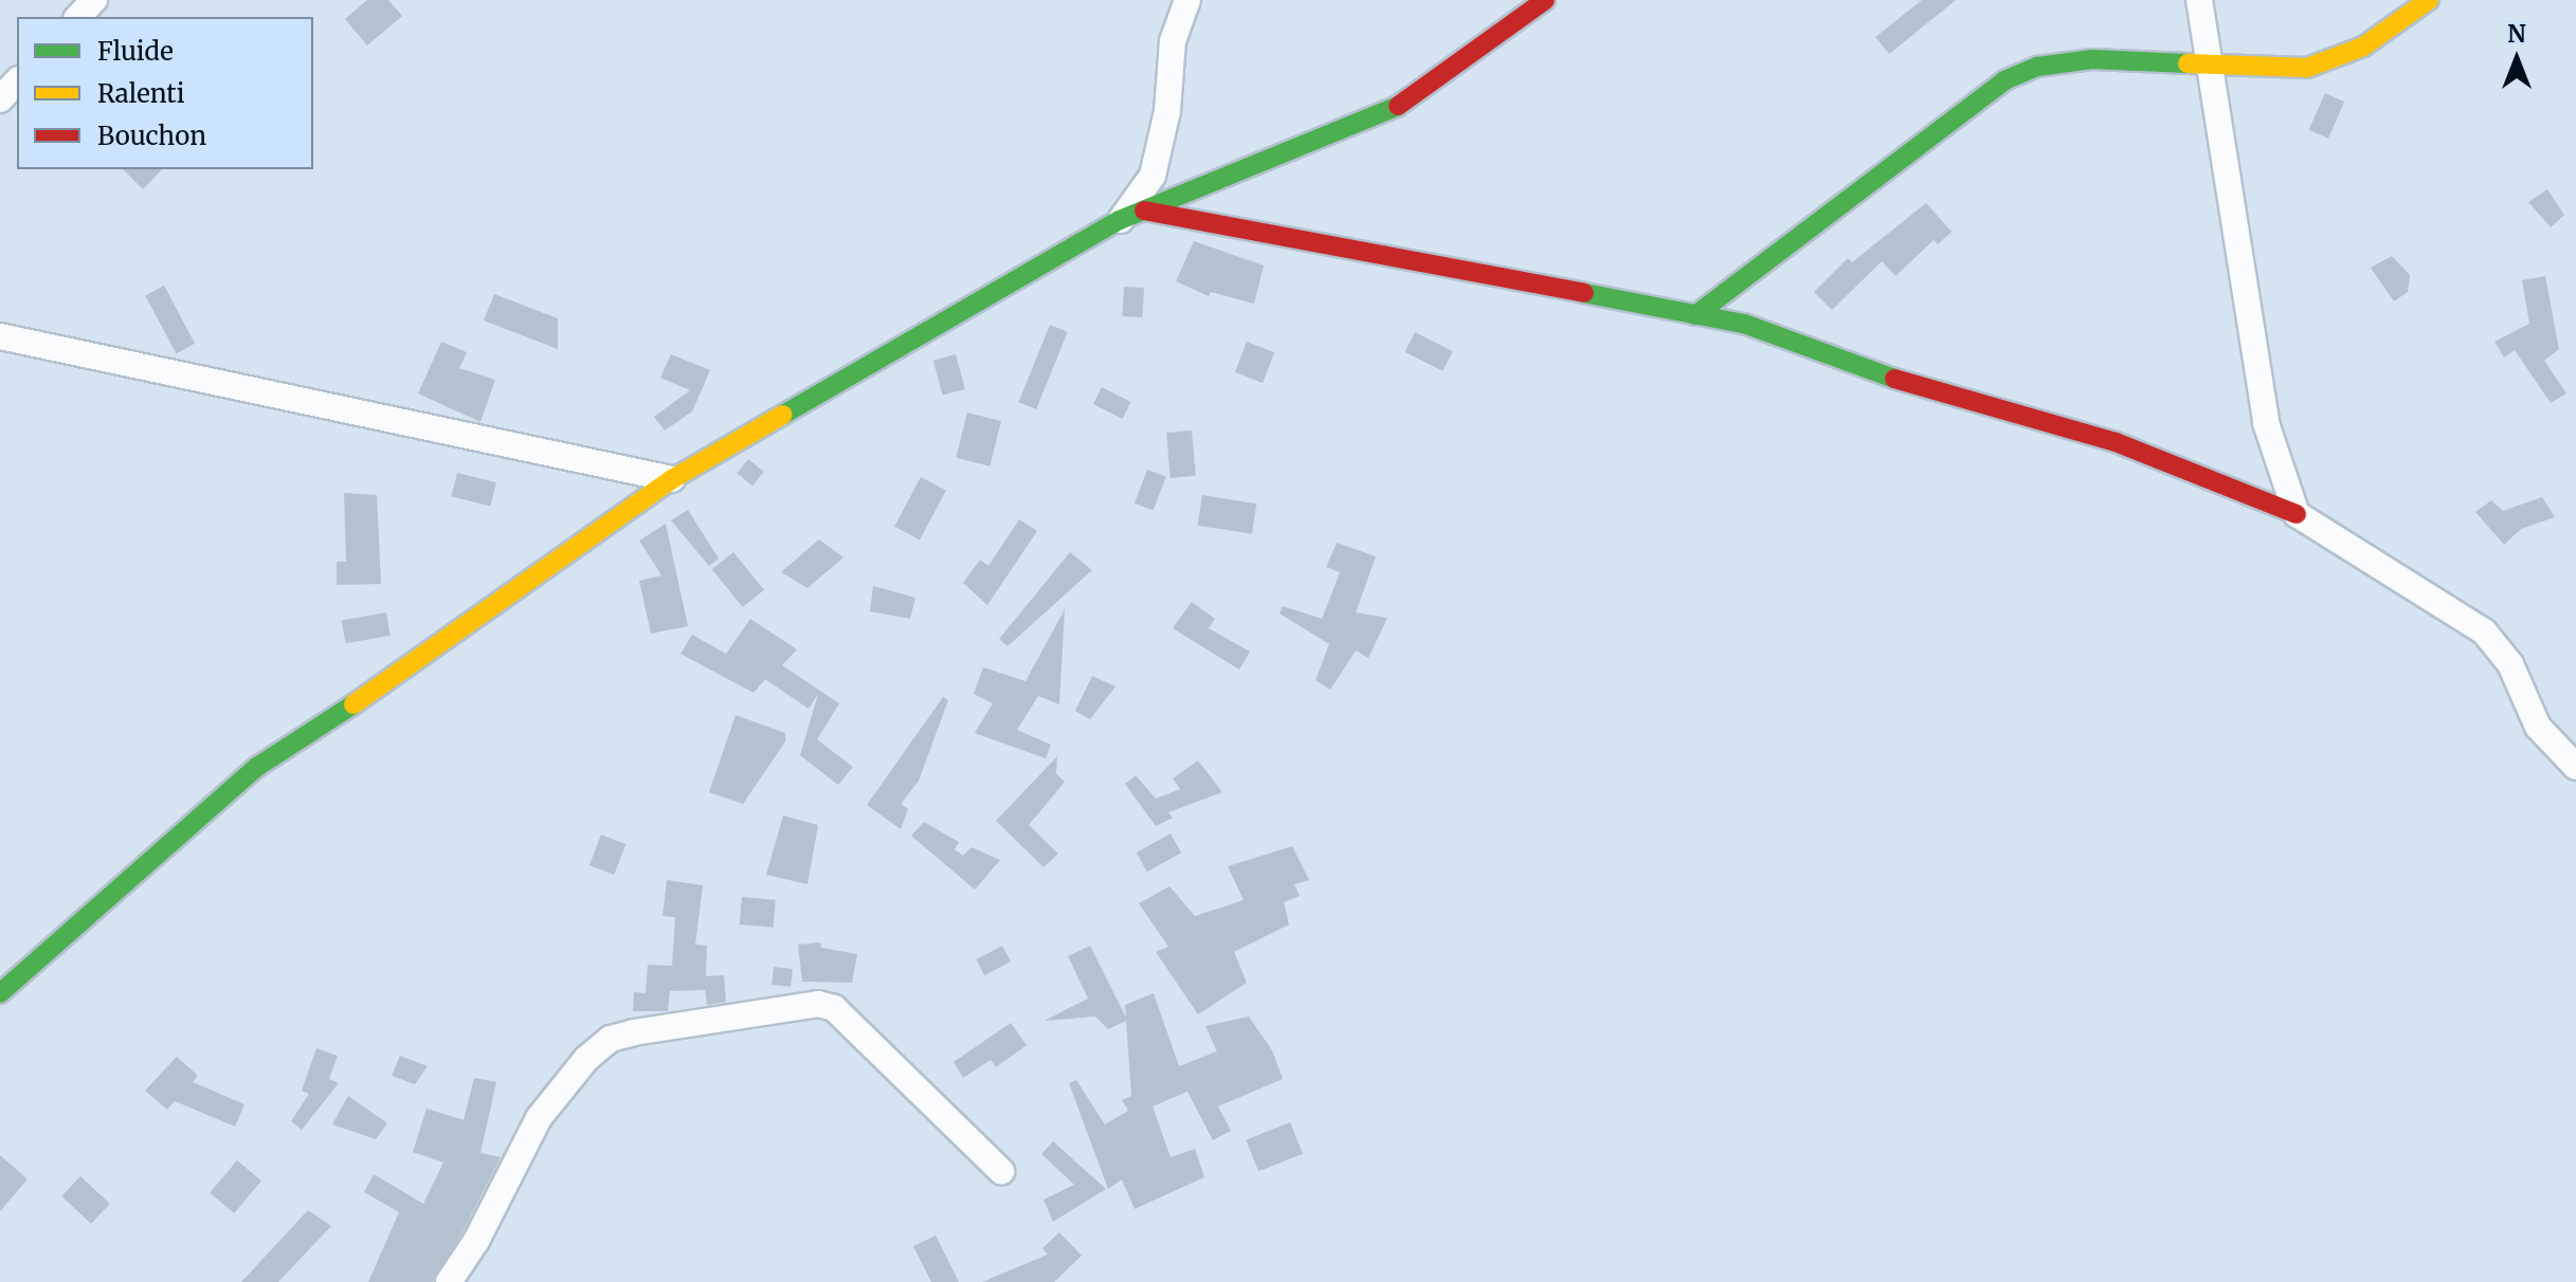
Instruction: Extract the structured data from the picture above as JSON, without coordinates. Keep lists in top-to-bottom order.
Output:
{
  "legend": ["Fluide", "Ralenti", "Bouchon"],
  "north": "top"
}
